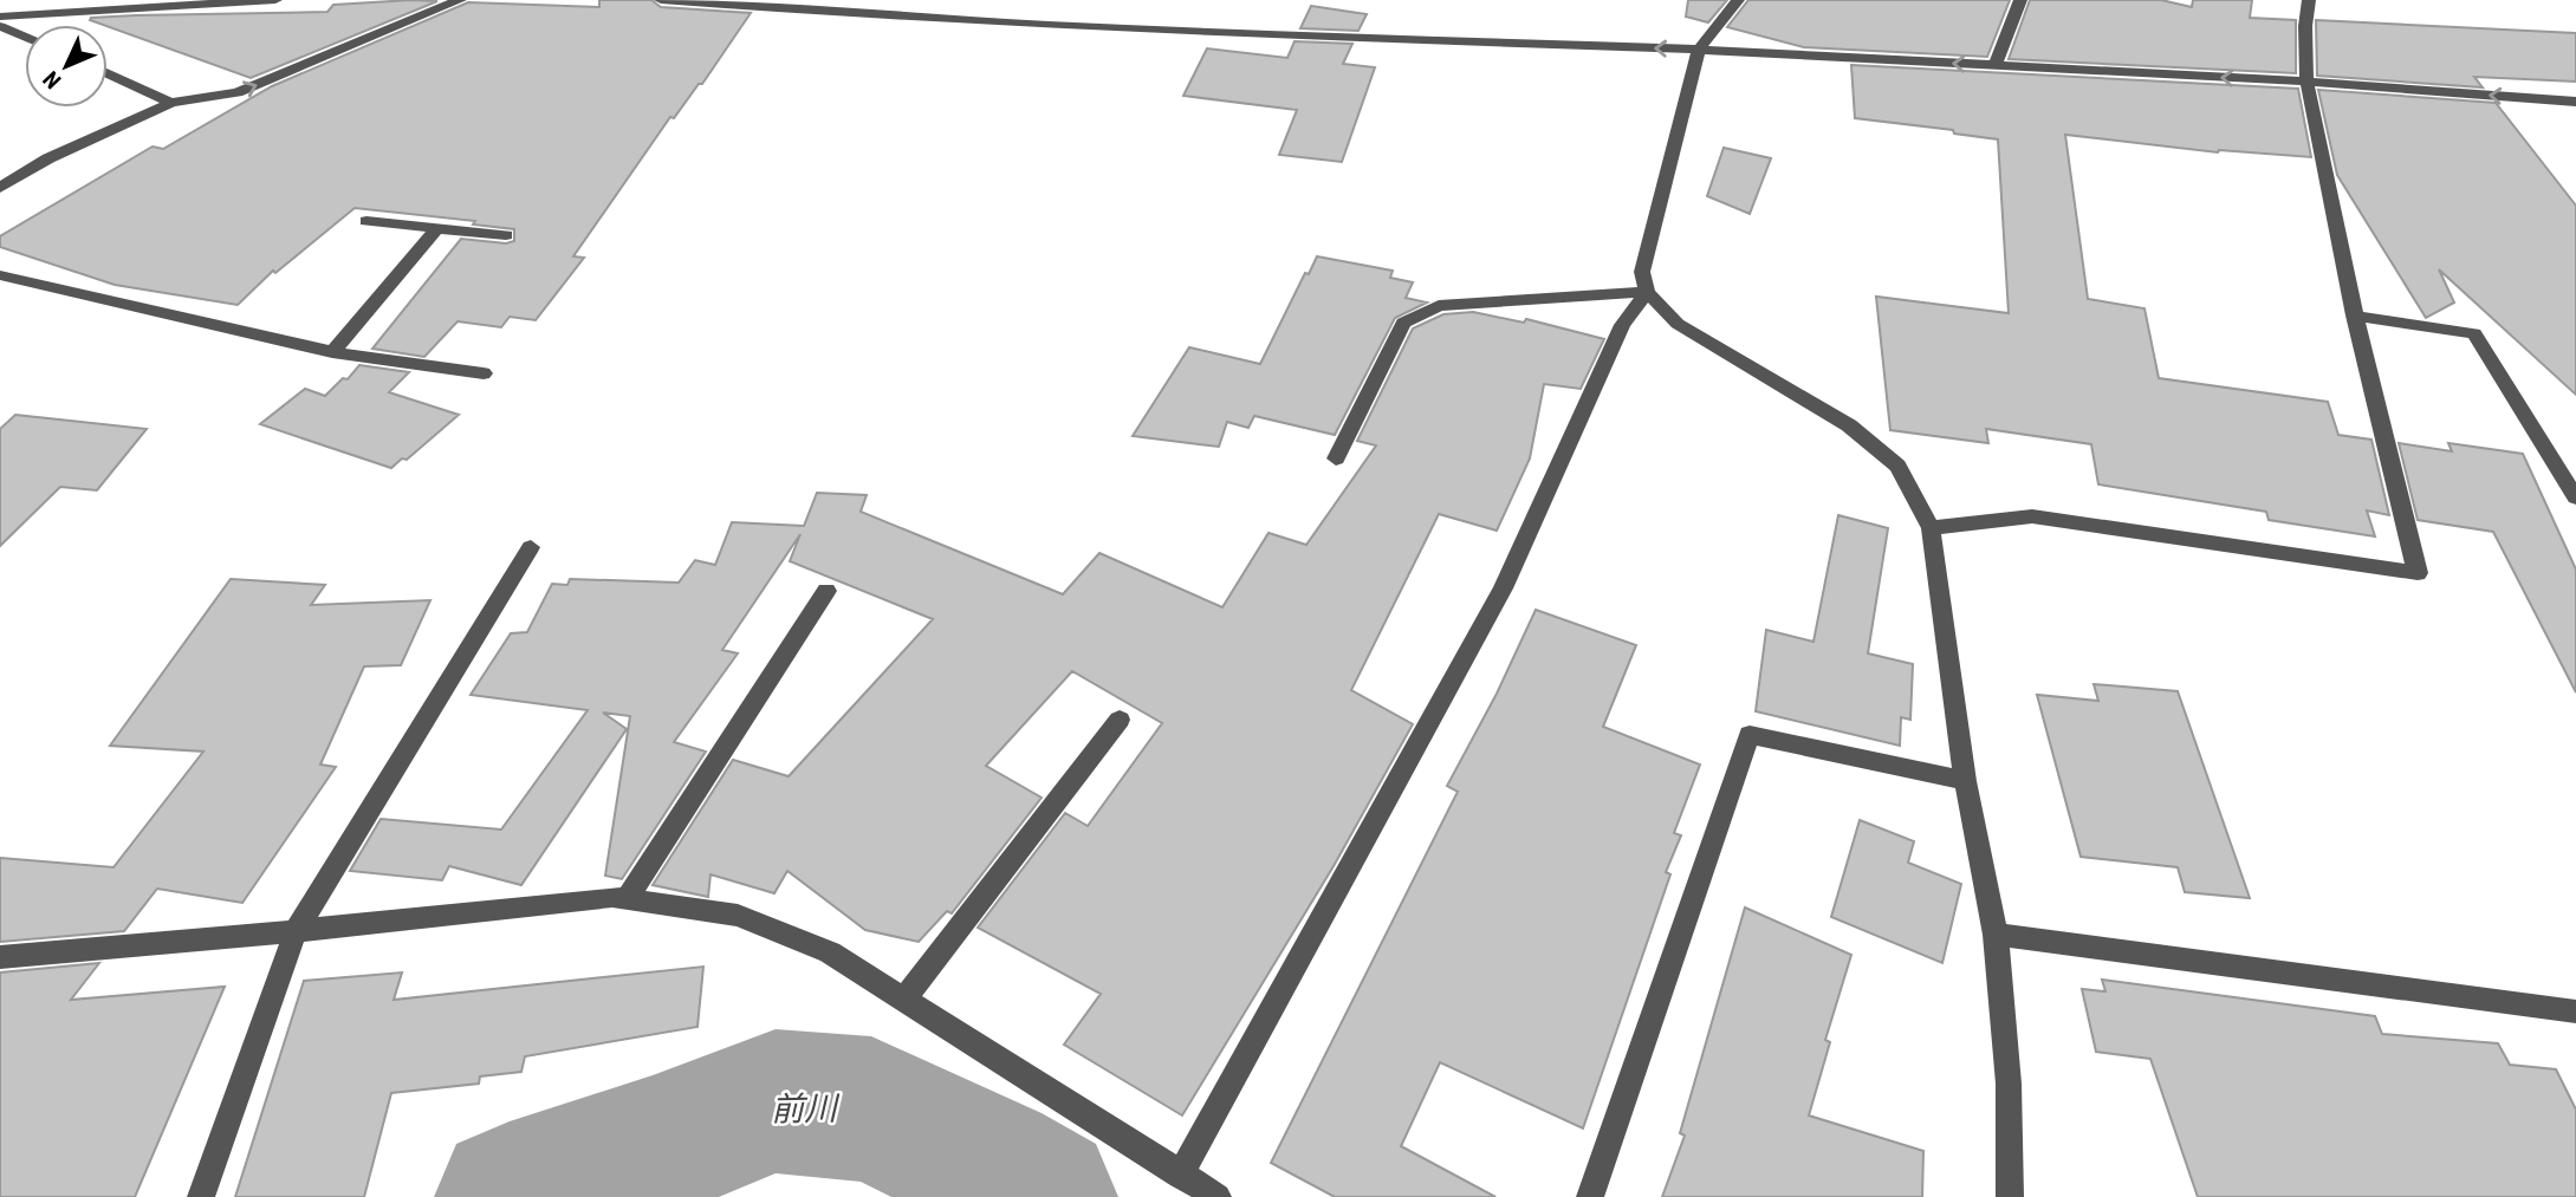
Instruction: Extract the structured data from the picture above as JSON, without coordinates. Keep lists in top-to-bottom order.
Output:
{
  "water": ["前川"],
  "north": "bottom left"
}
